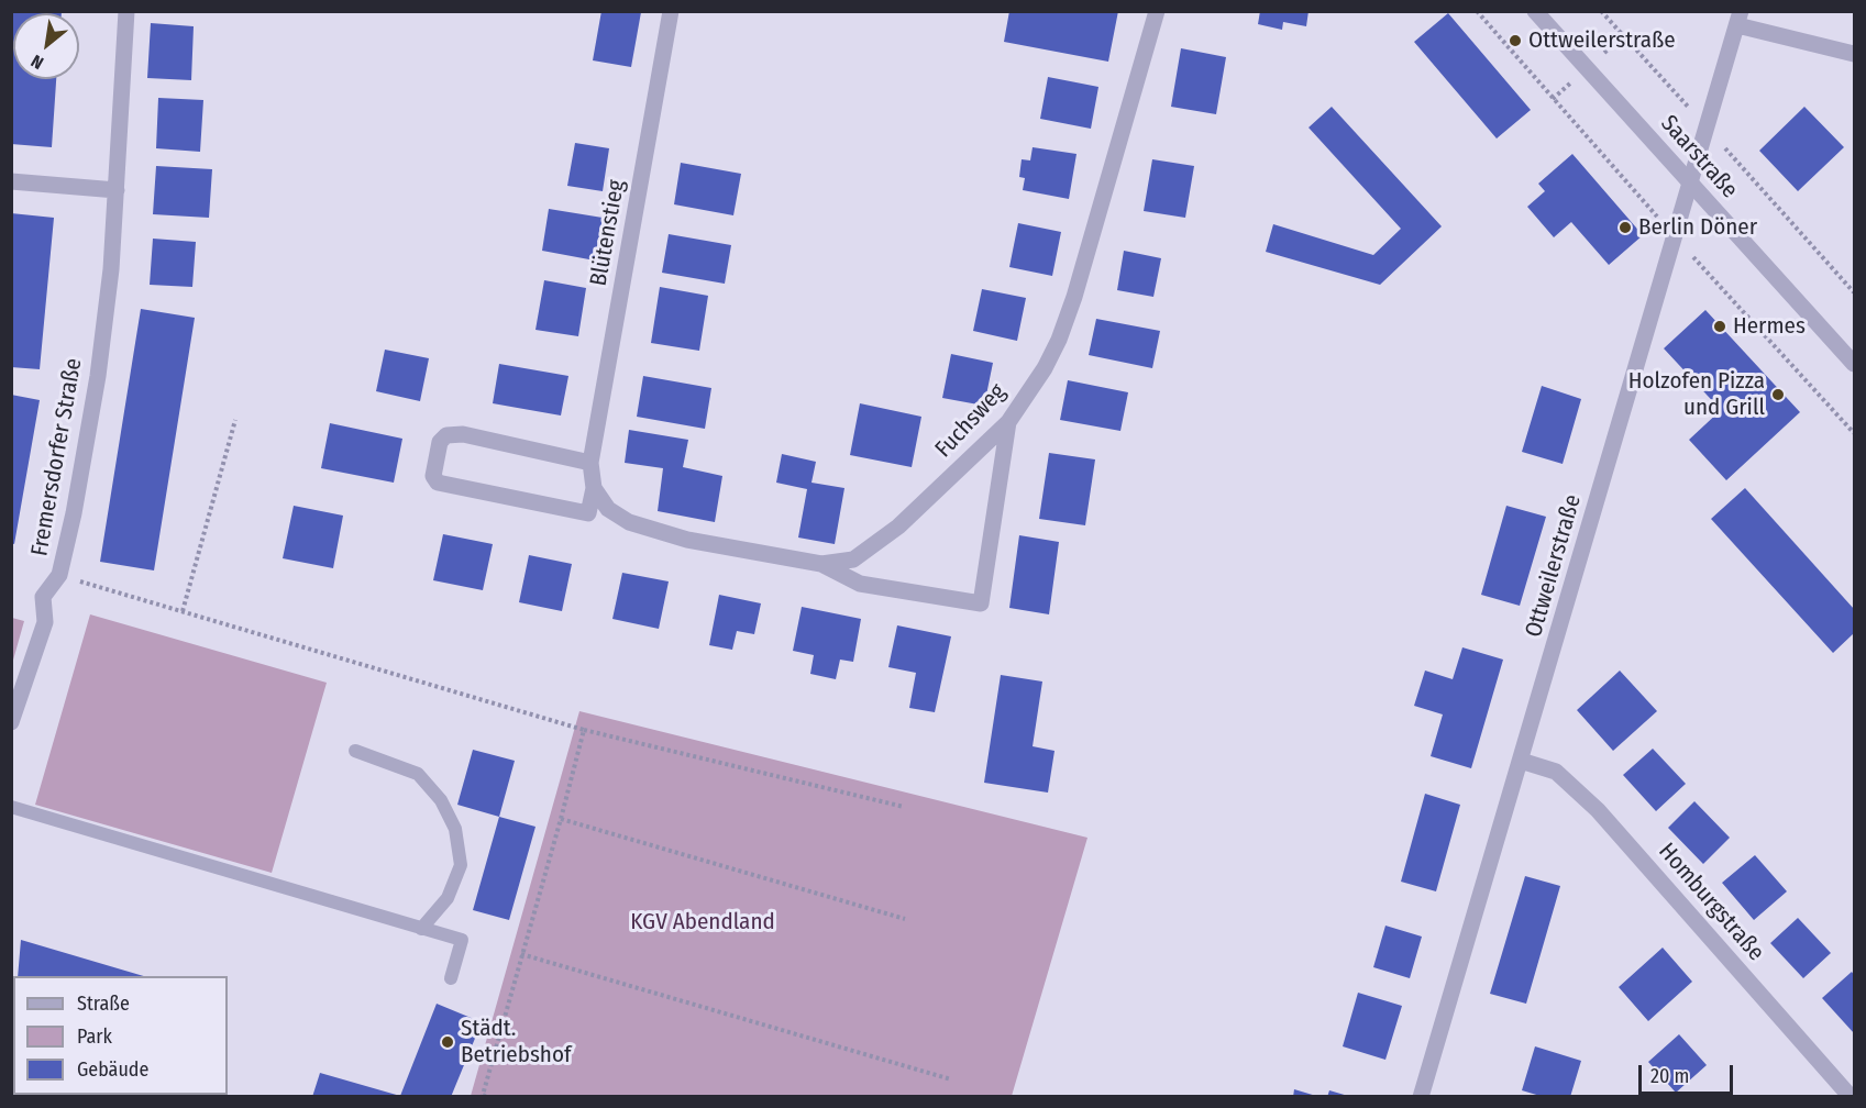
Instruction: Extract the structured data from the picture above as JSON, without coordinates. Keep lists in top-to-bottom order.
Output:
{
  "streets": {
    "street": [
      "Saarstraße",
      "Blütenstieg",
      "Fuchsweg",
      "Fremersdorfer Straße",
      "Ottweilerstraße",
      "Homburgstraße"
    ]
  },
  "crossings": [
    ["Saarstraße", "Ottweilerstraße"],
    ["Ottweilerstraße", "Homburgstraße"]
  ],
  "parks": ["KGV Abendland"],
  "places": [
    "Ottweilerstraße",
    "Berlin Döner",
    "Hermes",
    "Holzofen Pizza und Grill",
    "Städt. Betriebshof"
  ],
  "legend": ["Straße", "Park", "Gebäude"],
  "scale_bar": "20 m",
  "north": "bottom left"
}
